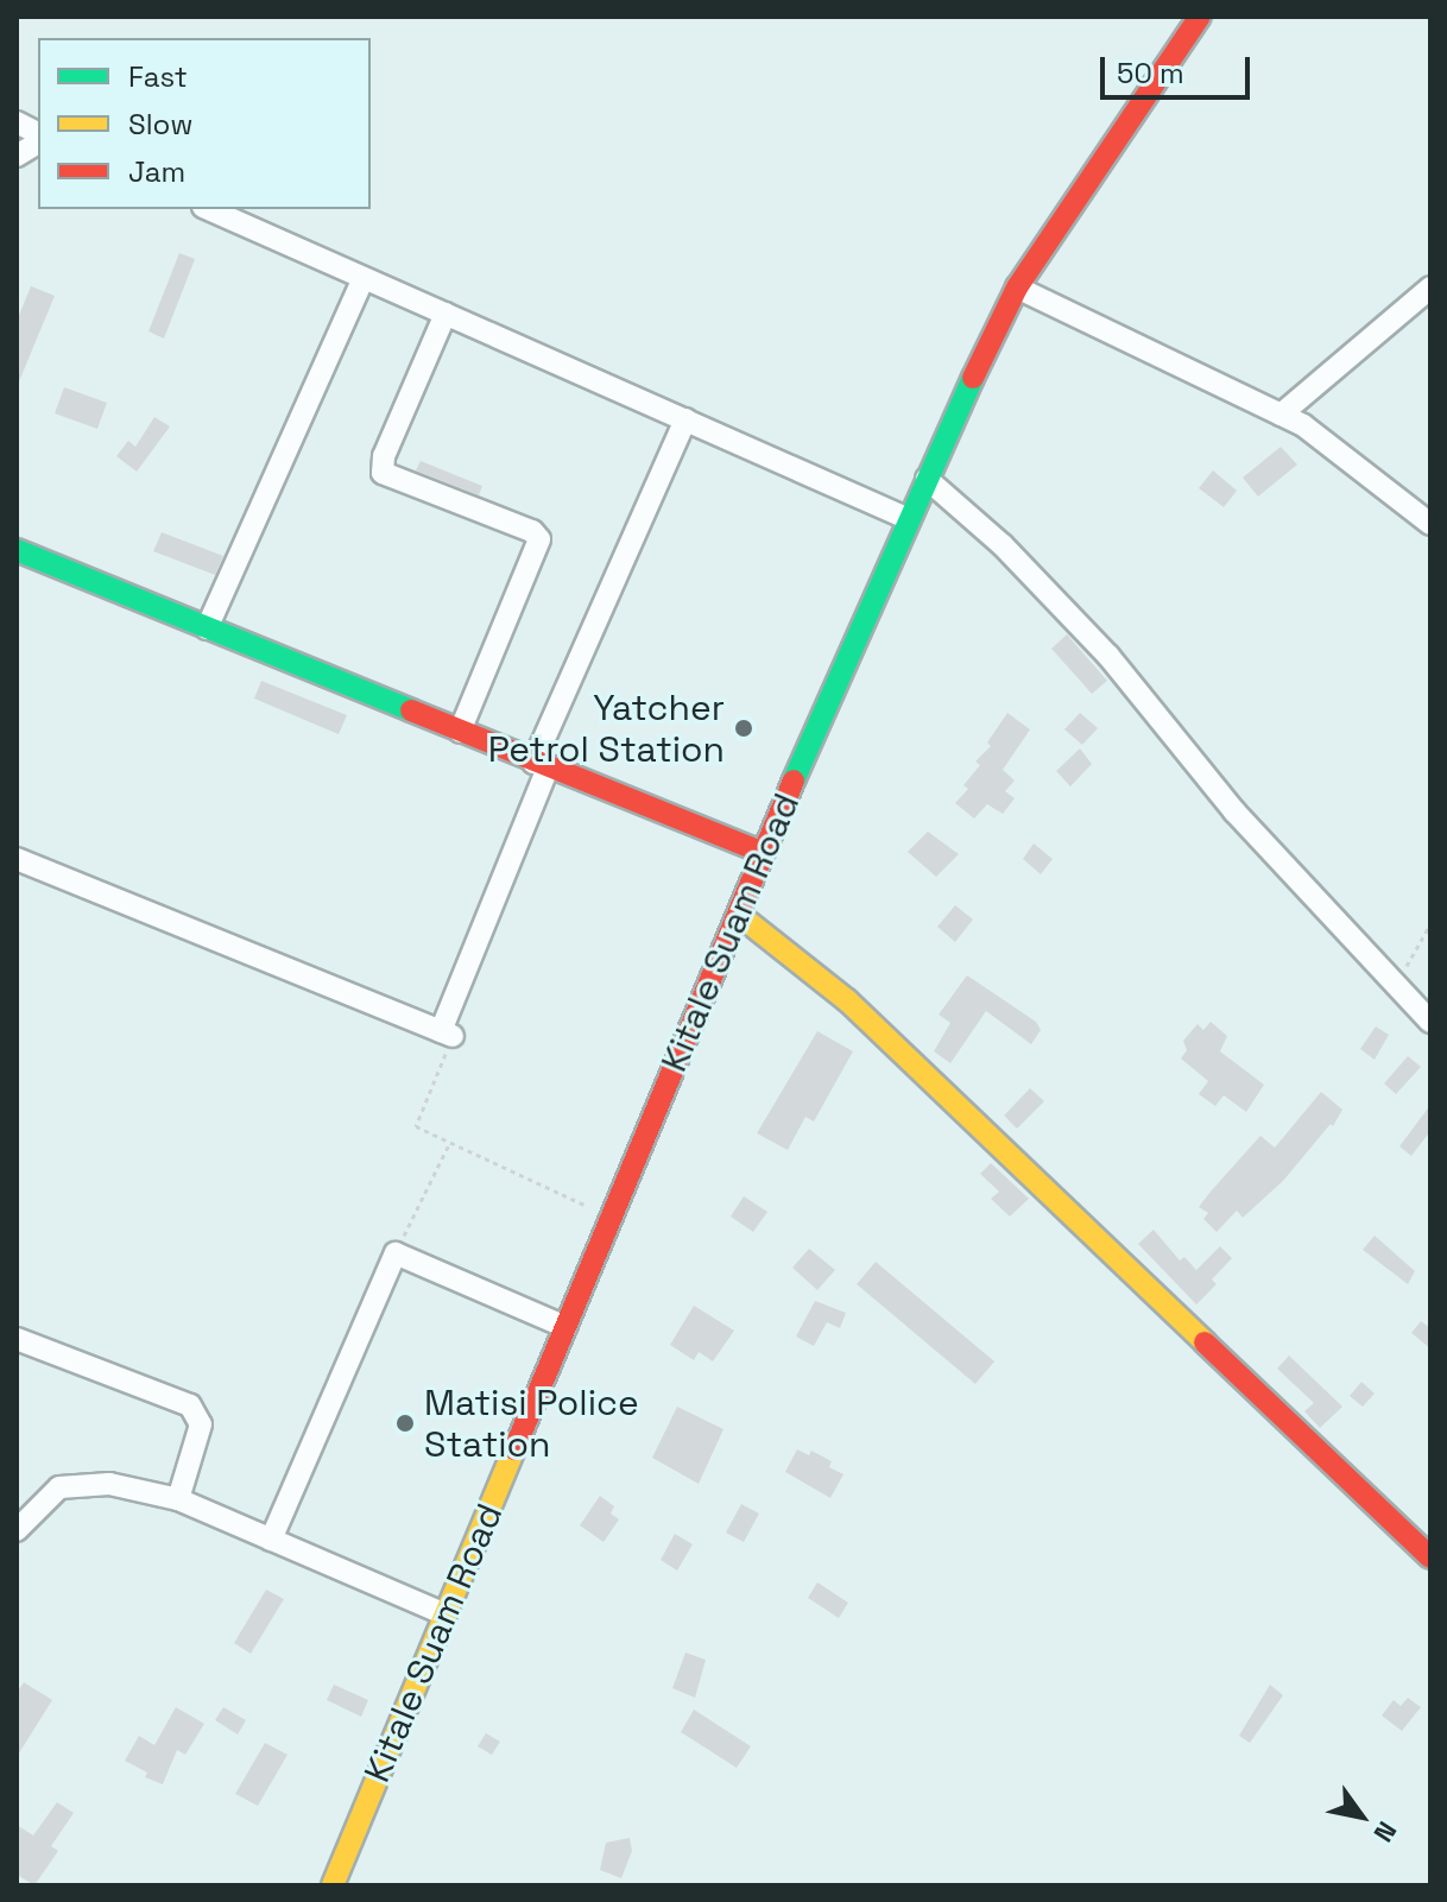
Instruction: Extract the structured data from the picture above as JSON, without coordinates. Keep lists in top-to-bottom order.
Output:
{
  "streets": {
    "main road": ["Kitale Suam Road"]
  },
  "places": ["Yatcher Petrol Station", "Matisi Police Station"],
  "legend": ["Fast", "Slow", "Jam"],
  "scale_bar": "50 m",
  "north": "bottom right"
}
